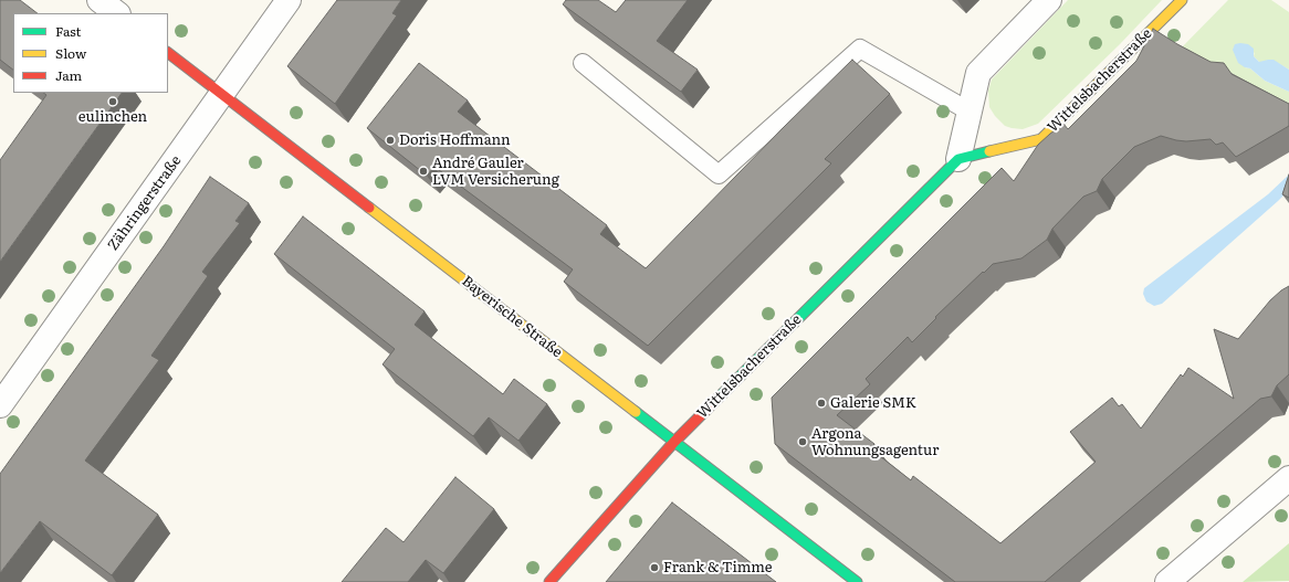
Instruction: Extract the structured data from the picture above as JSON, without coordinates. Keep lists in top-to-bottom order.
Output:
{
  "streets": {
    "street": ["Wittelsbacherstraße", "Zähringerstraße", "Bayerische Straße"]
  },
  "crossings": [
    ["Wittelsbacherstraße", "Bayerische Straße"],
    ["Zähringerstraße", "Bayerische Straße"]
  ],
  "places": [
    "eulinchen",
    "Doris Hoffmann",
    "André Gauler LVM Versicherung",
    "Galerie SMK",
    "Argona Wohnungsagentur",
    "Frank & Timme"
  ],
  "legend": ["Fast", "Slow", "Jam"]
}
